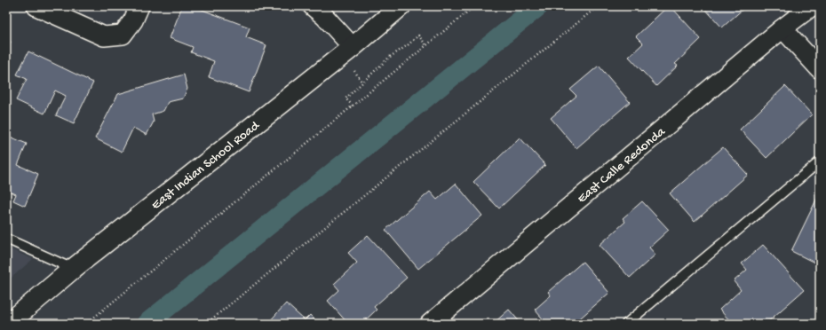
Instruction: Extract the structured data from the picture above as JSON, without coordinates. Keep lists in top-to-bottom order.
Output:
{
  "streets": {
    "main road": ["East Indian School Road"],
    "street": ["East Calle Redonda"]
  }
}
